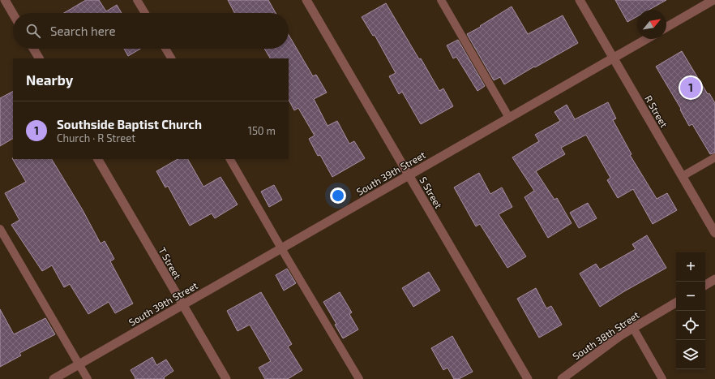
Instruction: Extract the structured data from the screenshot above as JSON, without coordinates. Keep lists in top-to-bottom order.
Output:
{
  "streets": {
    "street": [
      "R Street",
      "South 39th Street",
      "S Street",
      "T Street",
      "South 38th Street"
    ]
  },
  "crossings": [
    ["R Street", "South 39th Street"],
    ["South 39th Street", "S Street"],
    ["South 39th Street", "T Street"]
  ],
  "north": "top right",
  "page": {
    "search": "Search here",
    "heading": "Nearby",
    "pins": "1",
    "list": [
      {
        "mark": "1",
        "name": "Southside Baptist Church",
        "note": "Church · R Street",
        "value": "150 m"
      }
    ],
    "map_buttons": ["+", "−"]
  }
}
